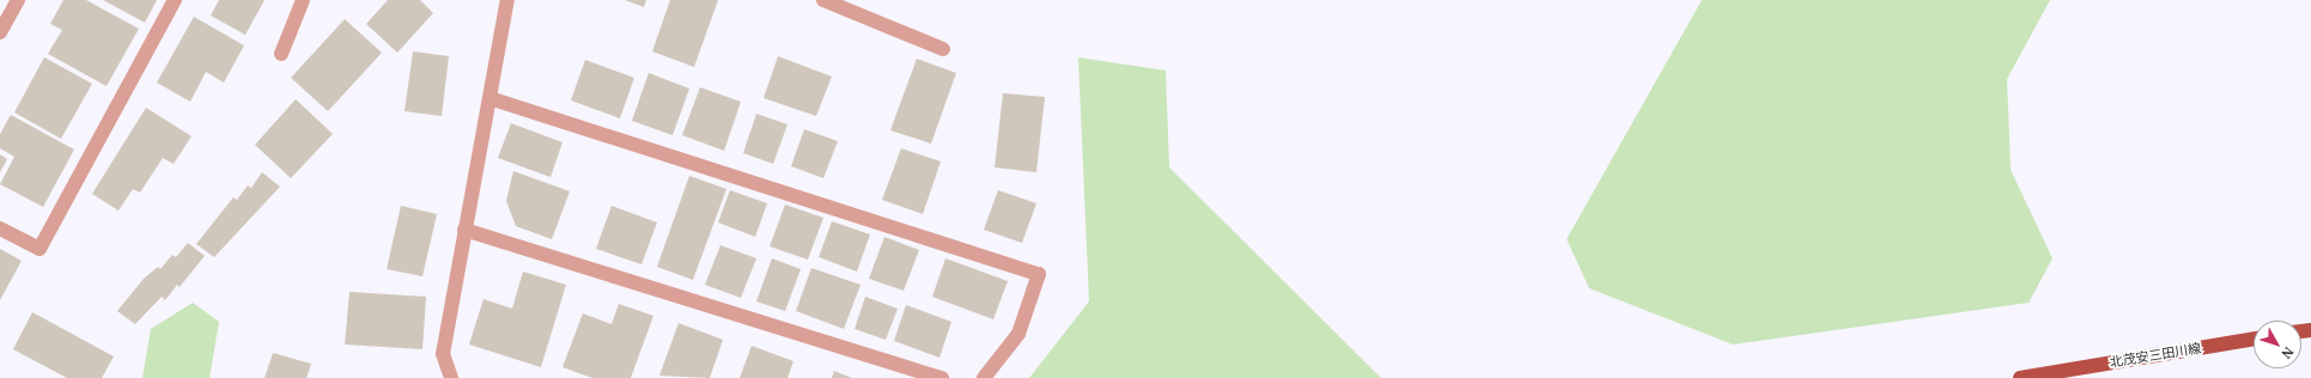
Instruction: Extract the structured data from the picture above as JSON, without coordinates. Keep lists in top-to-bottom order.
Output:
{
  "streets": {
    "main road": ["北茂安三田川線"]
  },
  "north": "bottom right"
}
